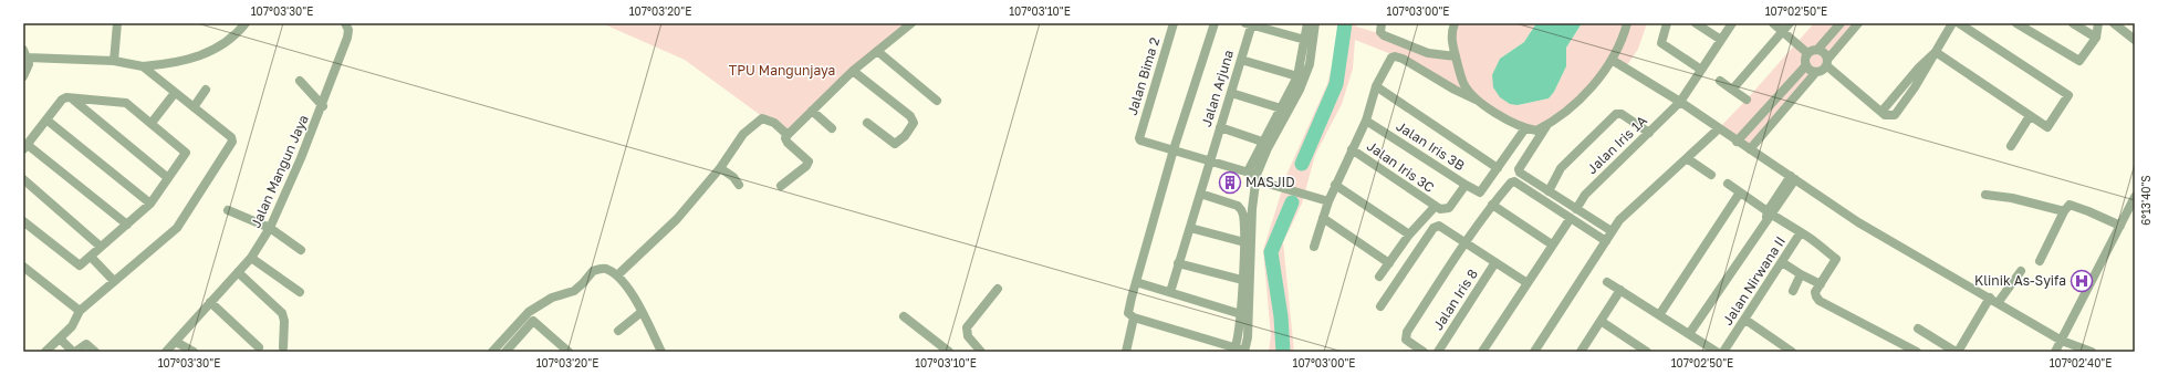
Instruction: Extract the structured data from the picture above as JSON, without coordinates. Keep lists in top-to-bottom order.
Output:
{
  "streets": {
    "street": [
      "Jalan Bima 2",
      "Jalan Arjuna",
      "Jalan Iris 1A",
      "Jalan Iris 3B",
      "Jalan Iris 3C",
      "Jalan Mangun Jaya",
      "Jalan Nirwana II",
      "Jalan Iris 8"
    ]
  },
  "parks": ["TPU Mangunjaya"],
  "places": {
    "building": ["MASJID"],
    "hospital": ["Klinik As-Syifa"]
  },
  "coordinates": [
    "107°03'30\"E",
    "107°03'20\"E",
    "107°03'10\"E",
    "107°03'00\"E",
    "107°02'50\"E",
    "6°13'40\"S",
    "107°02'40\"E"
  ]
}
